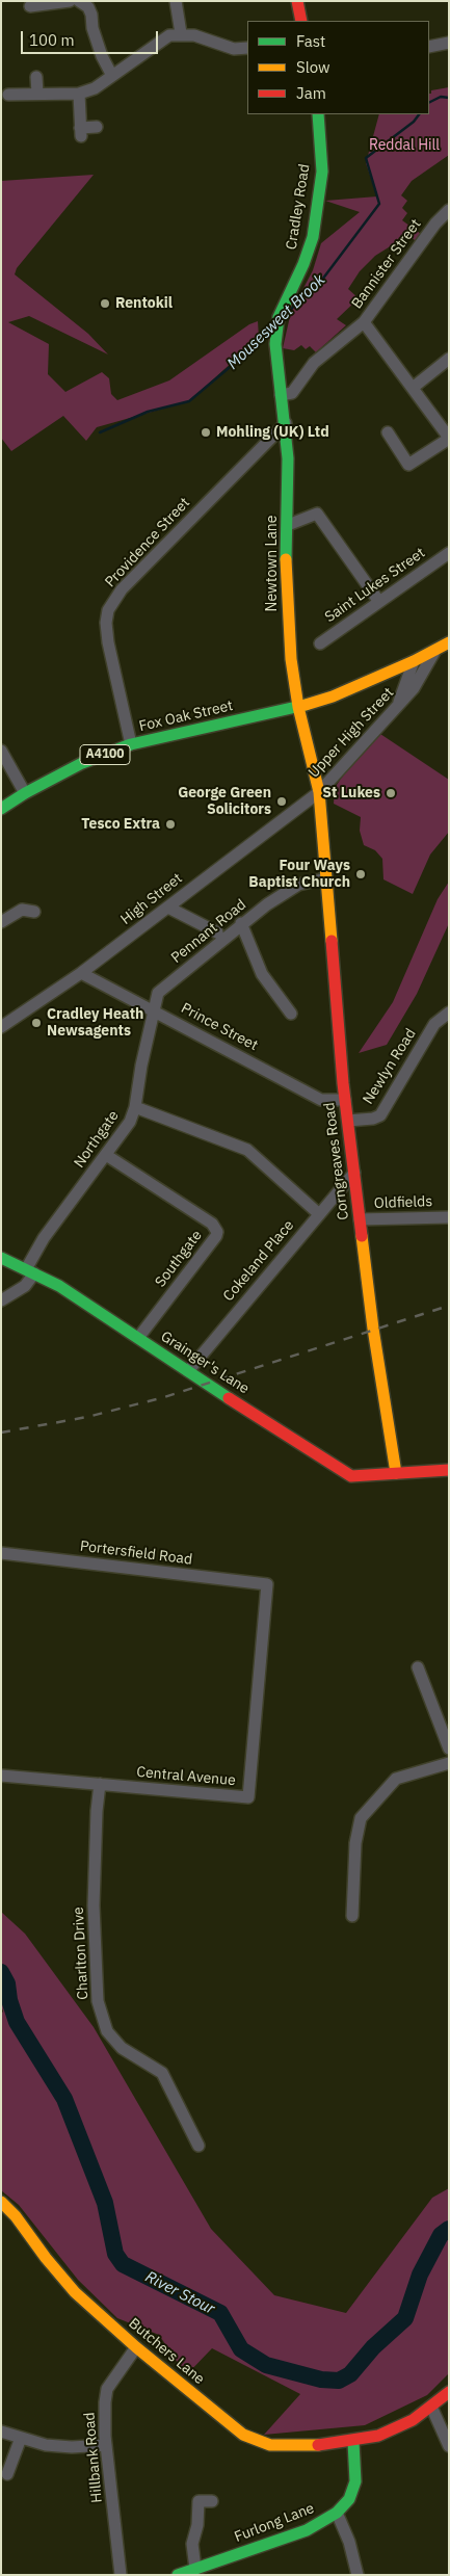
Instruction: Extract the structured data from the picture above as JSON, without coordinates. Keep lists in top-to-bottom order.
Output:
{
  "streets": {
    "main road": [
      "Cradley Road",
      "Newtown Lane",
      "Fox Oak Street",
      "Upper High Street",
      "A4100",
      "Corngreaves Road",
      "Grainger's Lane",
      "Butchers Lane",
      "Furlong Lane"
    ],
    "street": [
      "Bannister Street",
      "Providence Street",
      "Saint Lukes Street",
      "High Street",
      "Pennant Road",
      "Prince Street",
      "Newlyn Road",
      "Northgate",
      "Oldfields",
      "Southgate",
      "Cokeland Place",
      "Portersfield Road",
      "Central Avenue",
      "Charlton Drive",
      "Hillbank Road"
    ]
  },
  "crossings": [
    ["Cradley Road", "Newtown Lane"],
    ["Bannister Street", "Newtown Lane"],
    ["Providence Street", "Newtown Lane"],
    ["Providence Street", "Fox Oak Street"],
    ["Newtown Lane", "Fox Oak Street"],
    ["Newtown Lane", "Upper High Street"],
    ["Newtown Lane", "High Street"],
    ["Newtown Lane", "Corngreaves Road"],
    ["Fox Oak Street", "Upper High Street"],
    ["Upper High Street", "High Street"],
    ["Upper High Street", "Corngreaves Road"],
    ["High Street", "Prince Street"],
    ["High Street", "Corngreaves Road"],
    ["Pennant Road", "Prince Street"],
    ["Pennant Road", "Northgate"],
    ["Pennant Road", "Corngreaves Road"],
    ["Prince Street", "Northgate"],
    ["Prince Street", "Corngreaves Road"],
    ["Newlyn Road", "Corngreaves Road"],
    ["Northgate", "Southgate"],
    ["Northgate", "Grainger's Lane"],
    ["Corngreaves Road", "Oldfields"],
    ["Corngreaves Road", "Cokeland Place"],
    ["Corngreaves Road", "Grainger's Lane"],
    ["Southgate", "Grainger's Lane"],
    ["Cokeland Place", "Grainger's Lane"],
    ["Portersfield Road", "Central Avenue"],
    ["Central Avenue", "Charlton Drive"],
    ["Butchers Lane", "Hillbank Road"],
    ["Butchers Lane", "Furlong Lane"]
  ],
  "water": ["Mousesweet Brook", "River Stour"],
  "parks": ["Reddal Hill"],
  "places": [
    "Rentokil",
    "Mohling (UK) Ltd",
    "St Lukes",
    "George Green Solicitors",
    "Tesco Extra",
    "Four Ways Baptist Church",
    "Cradley Heath Newsagents"
  ],
  "legend": ["Fast", "Slow", "Jam"],
  "scale_bar": "100 m"
}
